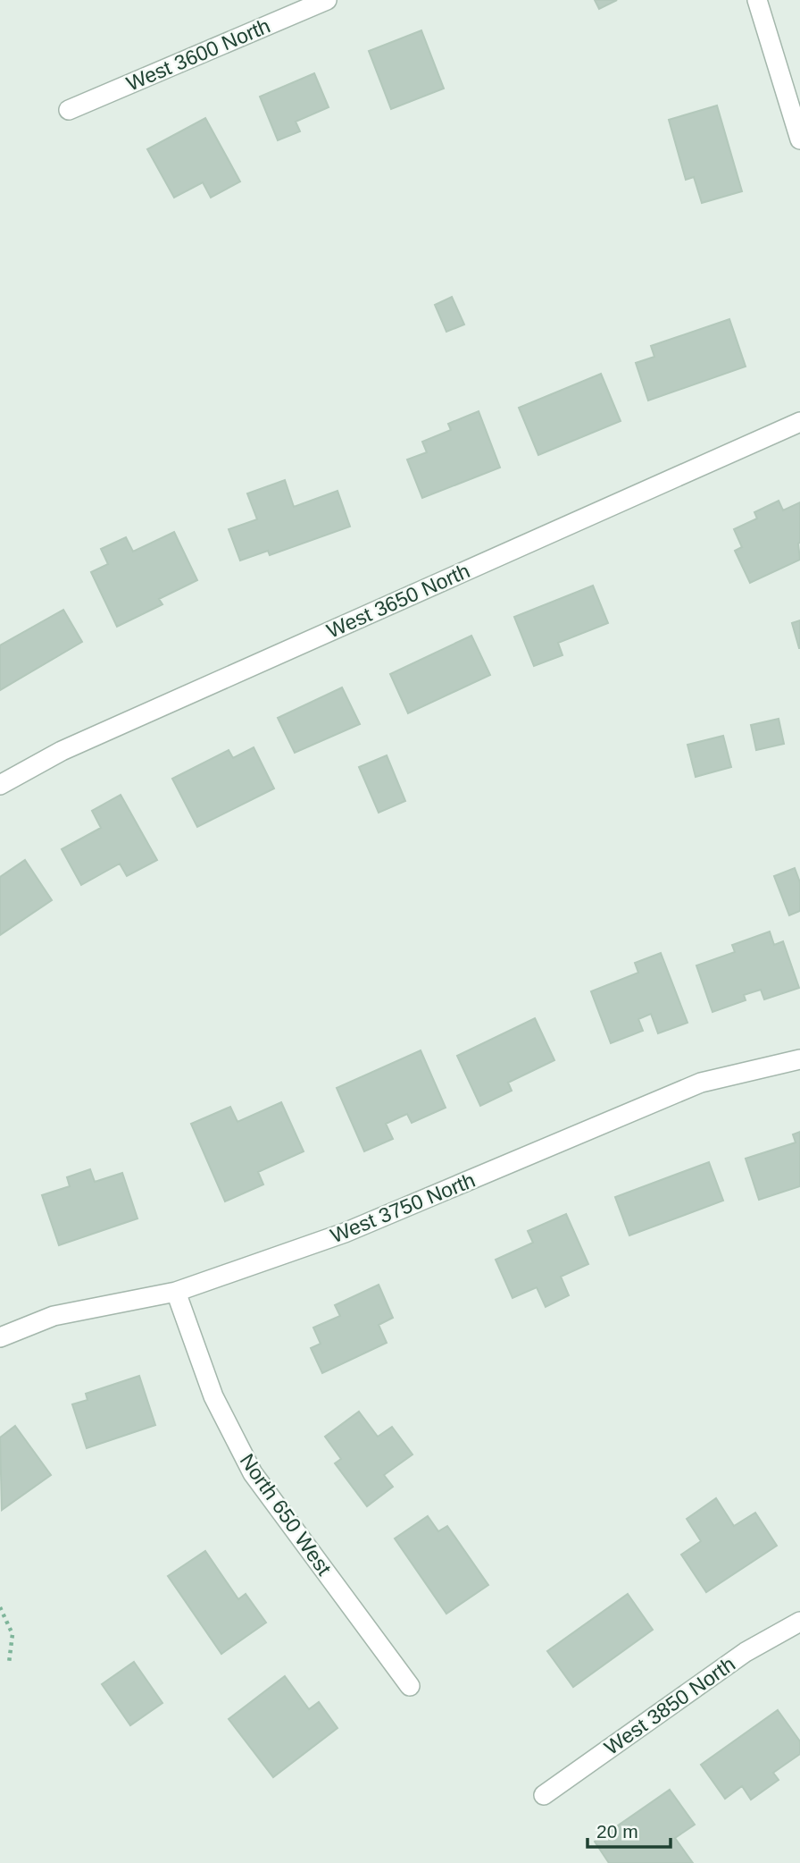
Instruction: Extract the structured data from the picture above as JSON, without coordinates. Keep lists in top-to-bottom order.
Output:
{
  "streets": {
    "street": [
      "West 3600 North",
      "West 3650 North",
      "West 3750 North",
      "North 650 West",
      "West 3850 North"
    ]
  },
  "crossings": [
    ["West 3750 North", "North 650 West"]
  ],
  "scale_bar": "20 m"
}
